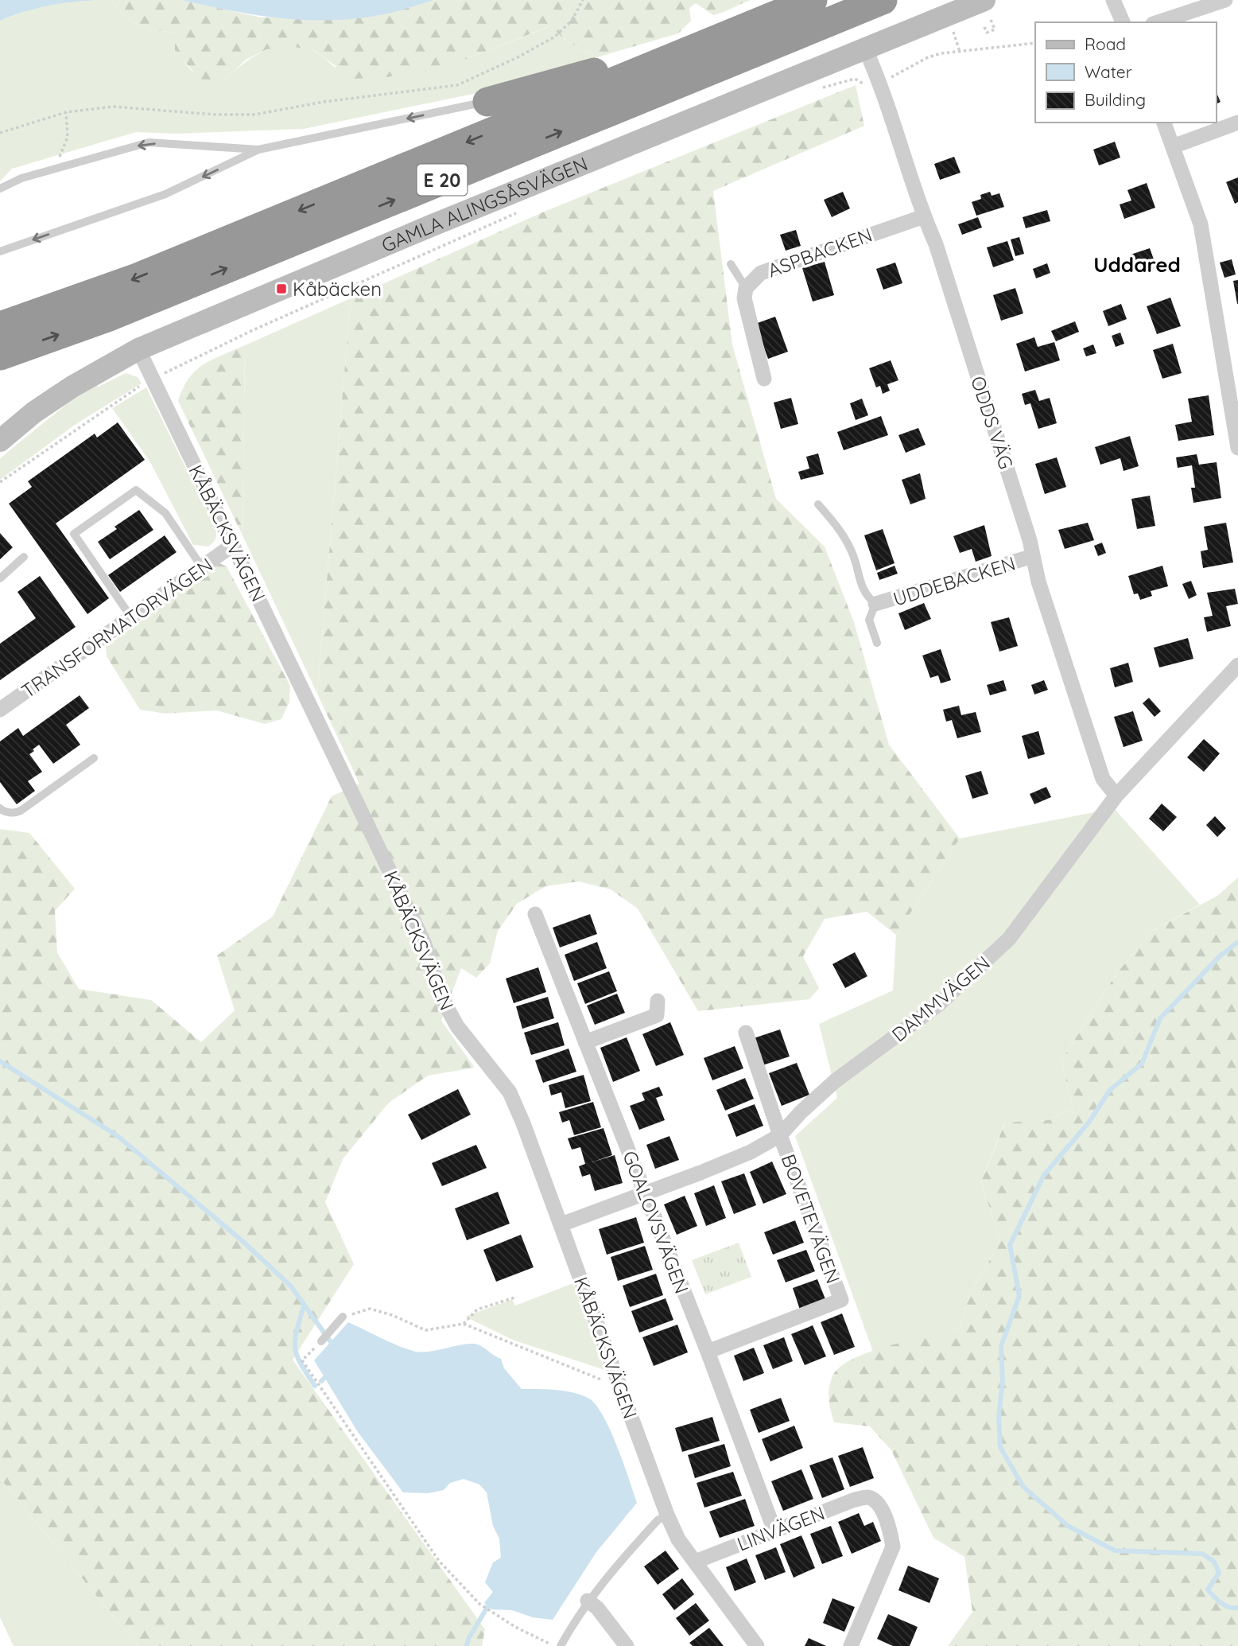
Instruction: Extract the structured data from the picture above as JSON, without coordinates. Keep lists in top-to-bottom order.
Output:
{
  "streets": {
    "highway": ["E 20"],
    "street": [
      "GAMLA ALINGSÅSVÄGEN",
      "ASPBACKEN",
      "ODDS VÄG",
      "KÅBÄCKSVÄGEN",
      "UDDEBACKEN",
      "TRANSFORMATORVÄGEN",
      "DAMMVÄGEN",
      "BOVETEVÄGEN",
      "GOALOVSVÄGEN",
      "LINVÄGEN"
    ]
  },
  "crossings": [
    ["GAMLA ALINGSÅSVÄGEN", "ODDS VÄG"],
    ["GAMLA ALINGSÅSVÄGEN", "KÅBÄCKSVÄGEN"],
    ["ASPBACKEN", "ODDS VÄG"],
    ["ODDS VÄG", "UDDEBACKEN"],
    ["ODDS VÄG", "DAMMVÄGEN"],
    ["KÅBÄCKSVÄGEN", "TRANSFORMATORVÄGEN"],
    ["KÅBÄCKSVÄGEN", "DAMMVÄGEN"],
    ["KÅBÄCKSVÄGEN", "LINVÄGEN"],
    ["DAMMVÄGEN", "BOVETEVÄGEN"],
    ["DAMMVÄGEN", "GOALOVSVÄGEN"],
    ["BOVETEVÄGEN", "GOALOVSVÄGEN"],
    ["GOALOVSVÄGEN", "LINVÄGEN"]
  ],
  "districts": ["Uddared"],
  "places": {
    "transit": ["Kåbäcken"]
  },
  "legend": ["Road", "Water", "Building"]
}
